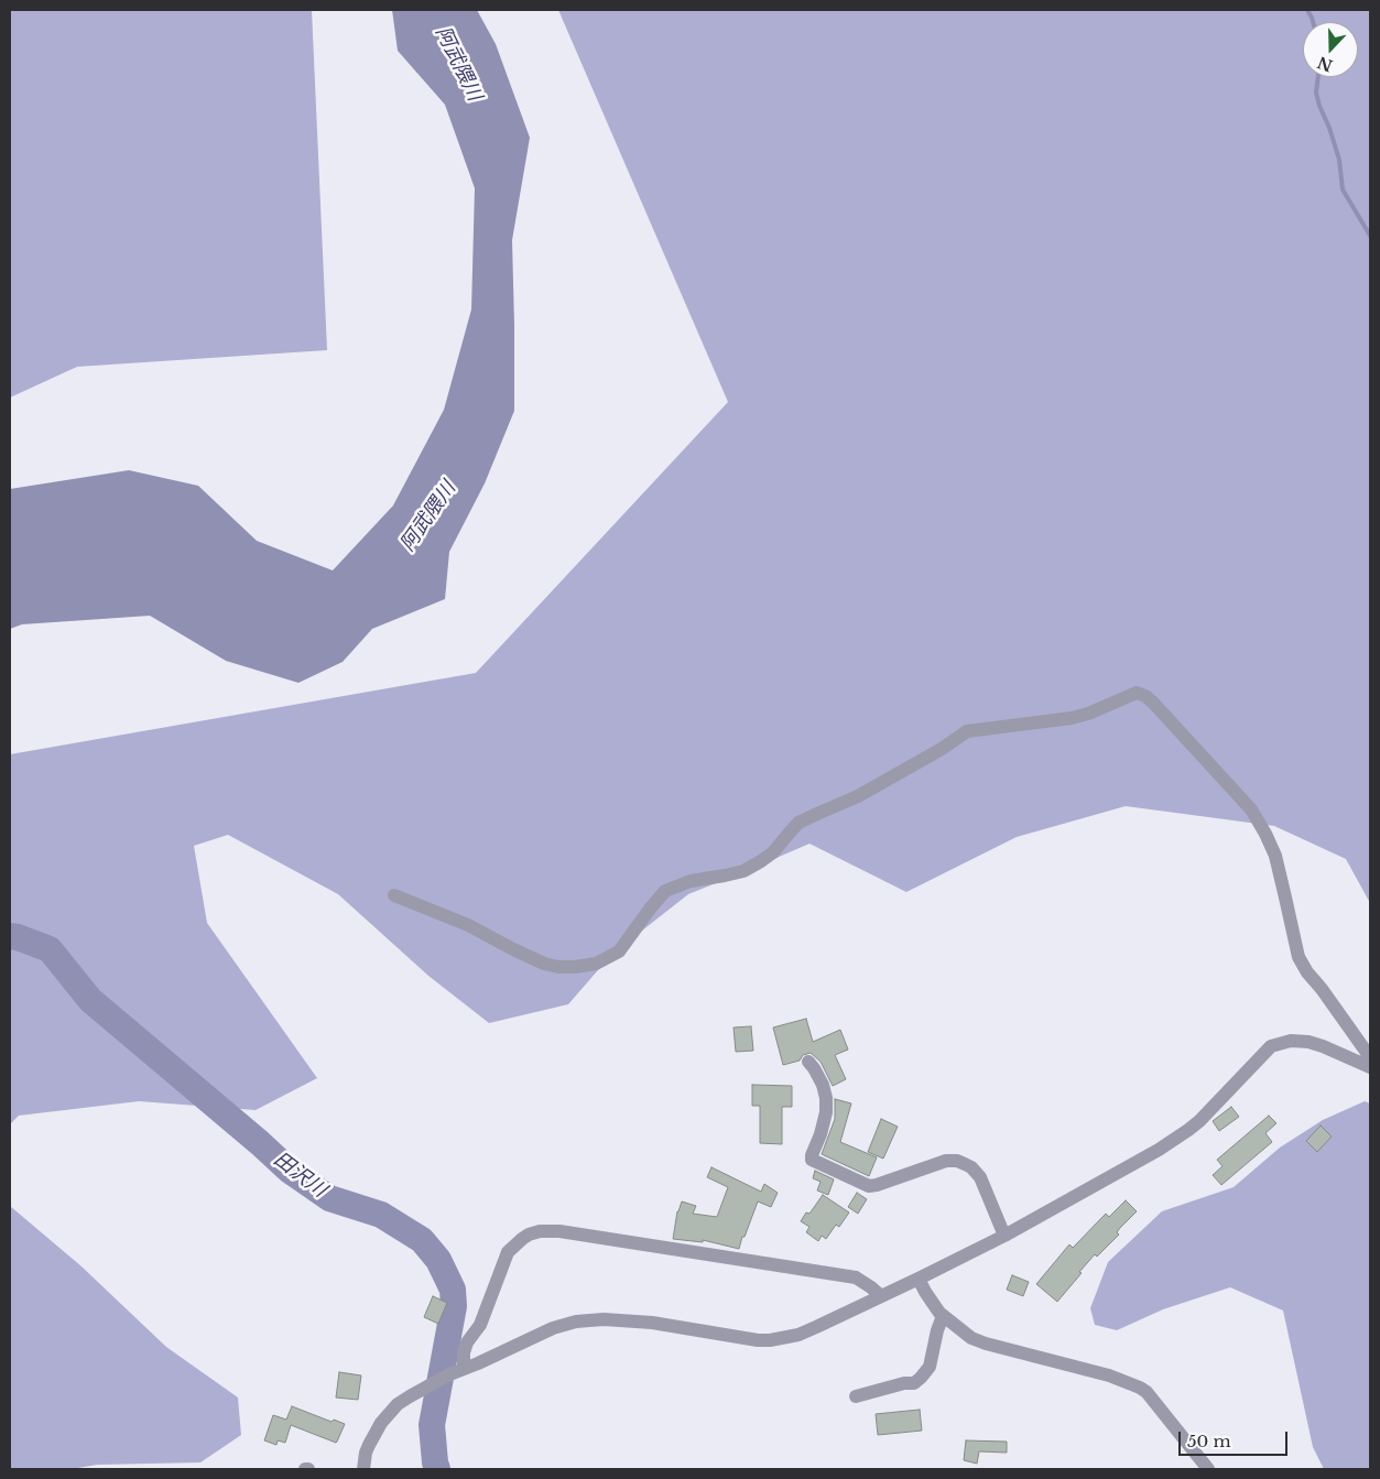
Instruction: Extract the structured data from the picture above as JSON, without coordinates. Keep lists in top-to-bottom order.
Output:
{
  "water": ["阿武隈川", "田沢川"],
  "scale_bar": "50 m",
  "north": "bottom"
}
